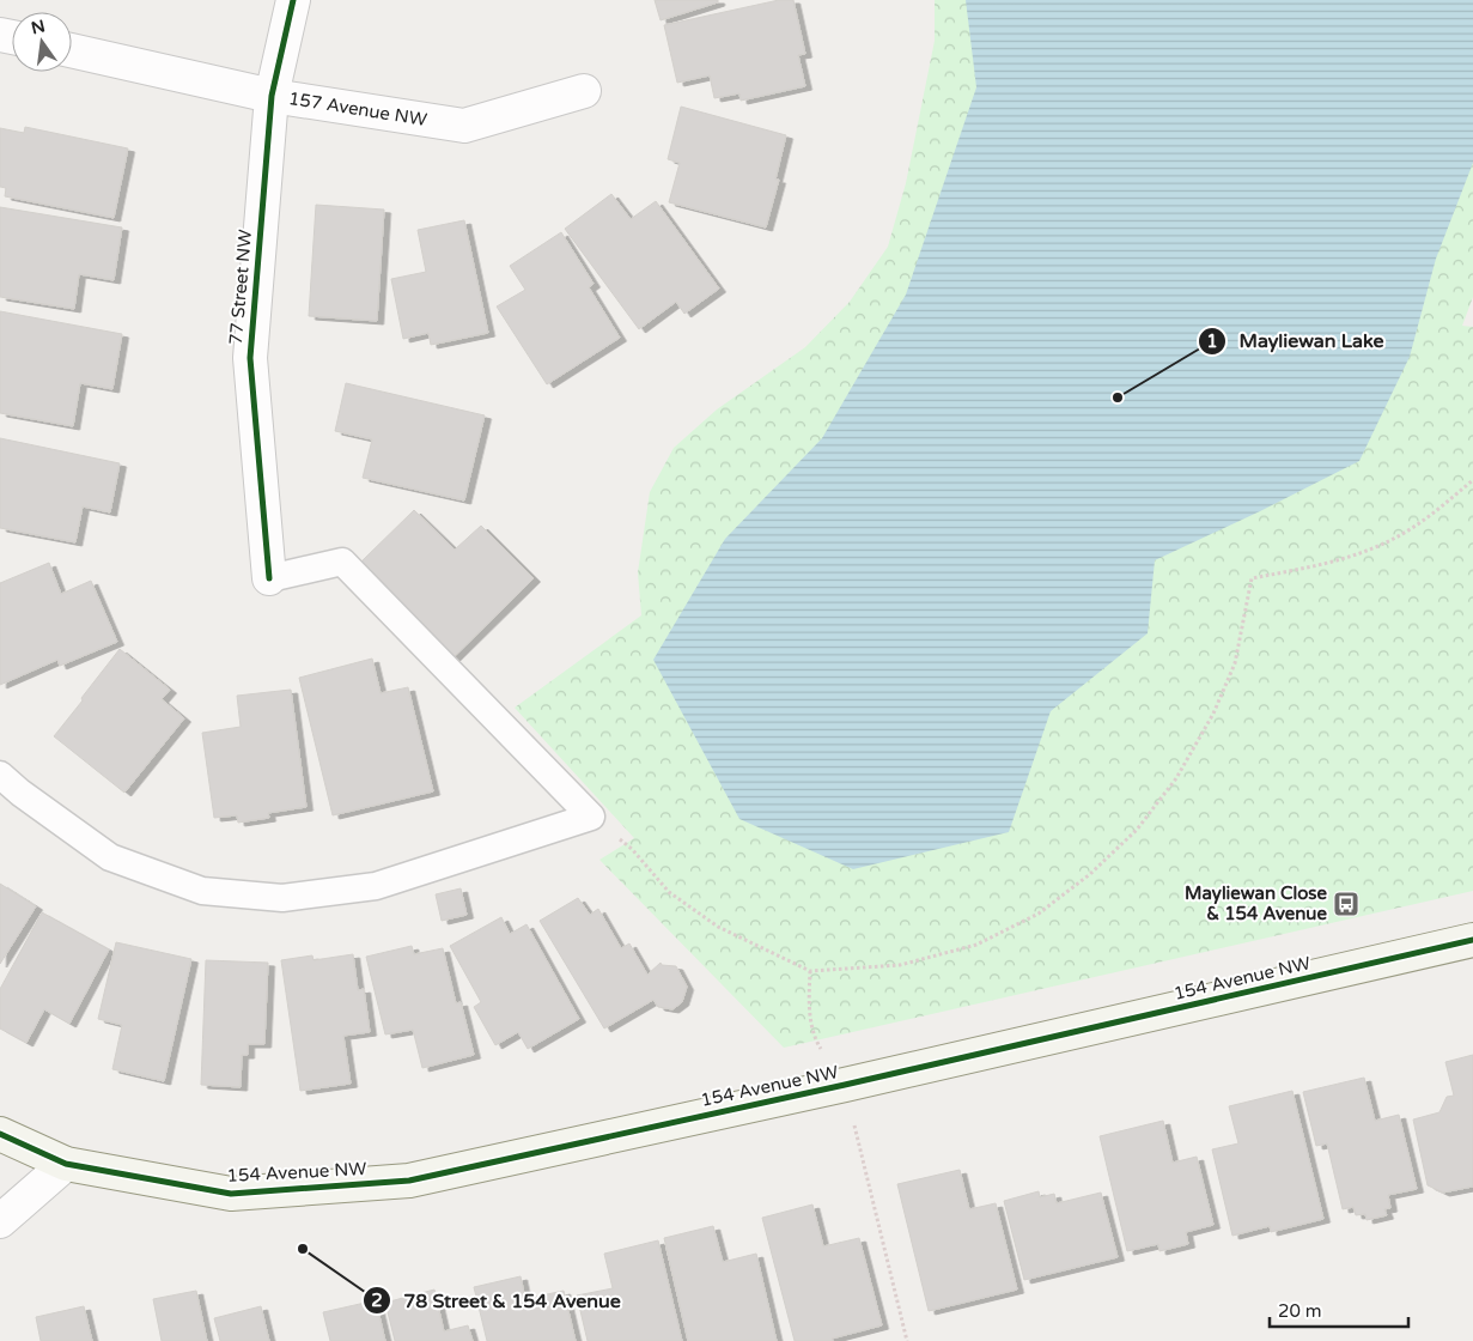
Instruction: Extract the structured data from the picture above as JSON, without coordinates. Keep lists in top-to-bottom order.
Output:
{
  "streets": {
    "street": ["157 Avenue NW", "77 Street NW", "154 Avenue NW"]
  },
  "crossings": [
    ["157 Avenue NW", "77 Street NW"]
  ],
  "places": {
    "other": ["Mayliewan Lake", "78 Street & 154 Avenue"],
    "bus stop": ["Mayliewan Close & 154 Avenue"]
  },
  "scale_bar": "20 m",
  "north": "top"
}
